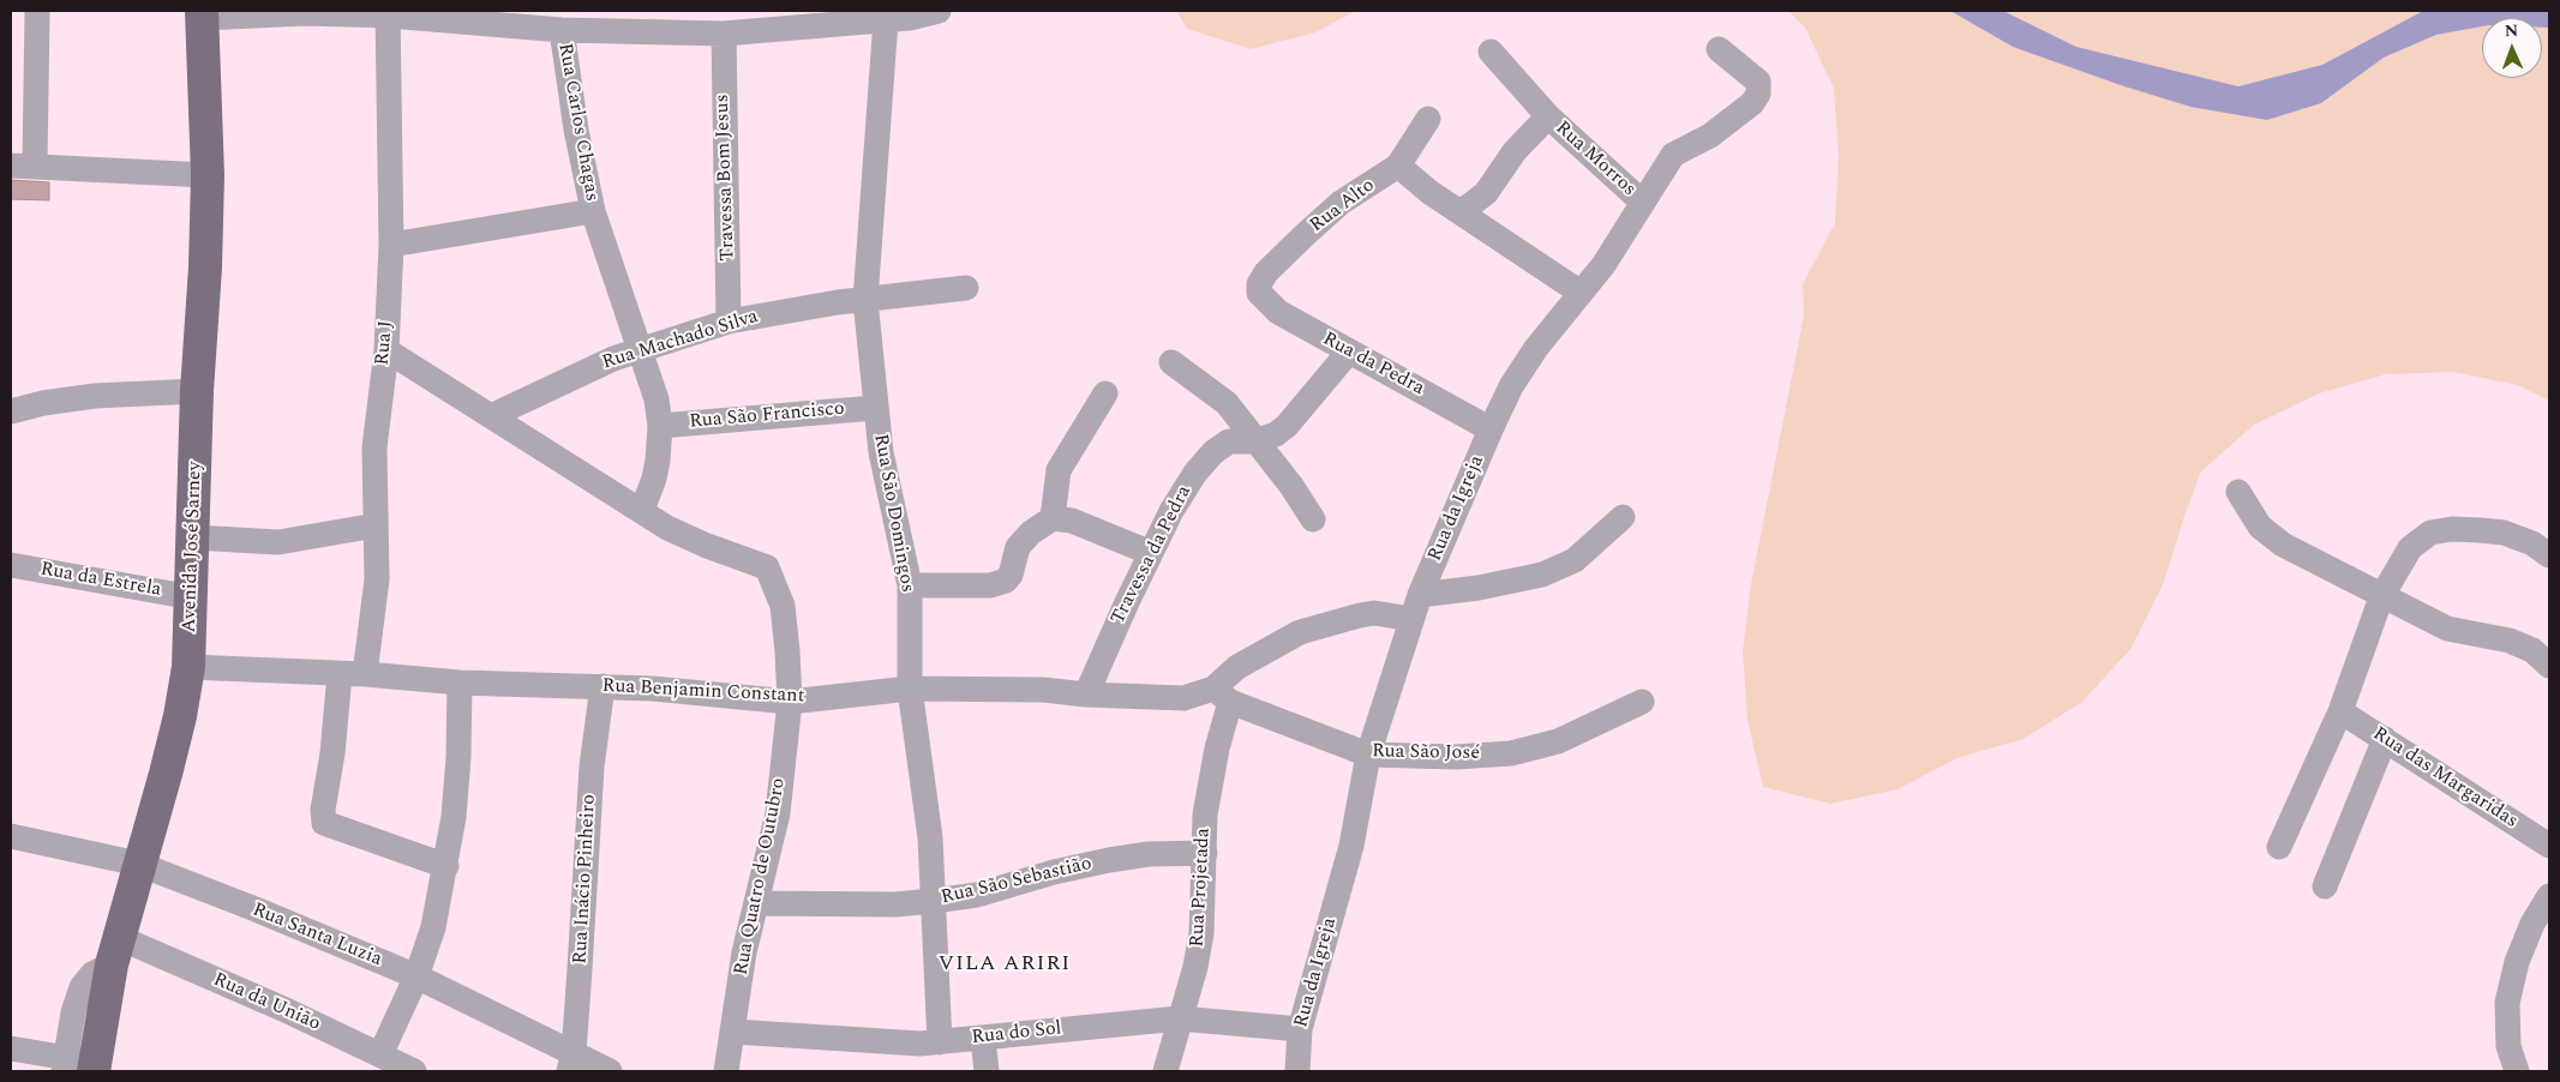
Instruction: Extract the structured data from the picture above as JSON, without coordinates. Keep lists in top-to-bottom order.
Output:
{
  "streets": {
    "main road": ["Avenida José Sarney"],
    "street": [
      "Rua Carlos Chagas",
      "Rua Morros",
      "Travessa Bom Jesus",
      "Rua Alto",
      "Rua Machado Silva",
      "Rua J",
      "Rua da Pedra",
      "Rua São Francisco",
      "Rua da Igreja",
      "Rua São Domingos",
      "Travessa da Pedra",
      "Rua da Estrela",
      "Rua Benjamin Constant",
      "Rua São José",
      "Rua das Margaridas",
      "Rua Quatro de Outubro",
      "Rua Inácio Pinheiro",
      "Rua São Sebastião",
      "Rua Projetada",
      "Rua Santa Luzia",
      "Rua da União",
      "Rua do Sol"
    ]
  },
  "crossings": [
    ["Rua Carlos Chagas", "Travessa Bom Jesus"],
    ["Rua Carlos Chagas", "Rua Machado Silva"],
    ["Rua Carlos Chagas", "Rua São Francisco"],
    ["Rua Carlos Chagas", "Rua São Domingos"],
    ["Rua Carlos Chagas", "Rua Quatro de Outubro"],
    ["Rua Morros", "Rua da Igreja"],
    ["Travessa Bom Jesus", "Rua Machado Silva"],
    ["Rua Alto", "Rua da Pedra"],
    ["Rua Machado Silva", "Rua São Domingos"],
    ["Rua Machado Silva", "Rua Quatro de Outubro"],
    ["Rua J", "Rua Benjamin Constant"],
    ["Rua da Pedra", "Rua da Igreja"],
    ["Rua da Pedra", "Travessa da Pedra"],
    ["Rua São Francisco", "Rua São Domingos"],
    ["Rua da Igreja", "Rua Benjamin Constant"],
    ["Rua da Igreja", "Rua São José"],
    ["Rua da Igreja", "Rua do Sol"],
    ["Rua São Domingos", "Rua Benjamin Constant"],
    ["Rua São Domingos", "Rua São Sebastião"],
    ["Rua São Domingos", "Rua do Sol"],
    ["Avenida José Sarney", "Rua da Estrela"],
    ["Avenida José Sarney", "Rua Benjamin Constant"],
    ["Avenida José Sarney", "Rua Santa Luzia"],
    ["Avenida José Sarney", "Rua da União"],
    ["Travessa da Pedra", "Rua Benjamin Constant"],
    ["Rua Benjamin Constant", "Rua São José"],
    ["Rua Benjamin Constant", "Rua Quatro de Outubro"],
    ["Rua Benjamin Constant", "Rua Inácio Pinheiro"],
    ["Rua Benjamin Constant", "Rua Projetada"],
    ["Rua São José", "Rua Projetada"],
    ["Rua Quatro de Outubro", "Rua São Sebastião"],
    ["Rua Quatro de Outubro", "Rua do Sol"],
    ["Rua Inácio Pinheiro", "Rua Santa Luzia"],
    ["Rua São Sebastião", "Rua Projetada"],
    ["Rua Projetada", "Rua do Sol"]
  ],
  "districts": ["VILA ARIRI"],
  "north": "top"
}
